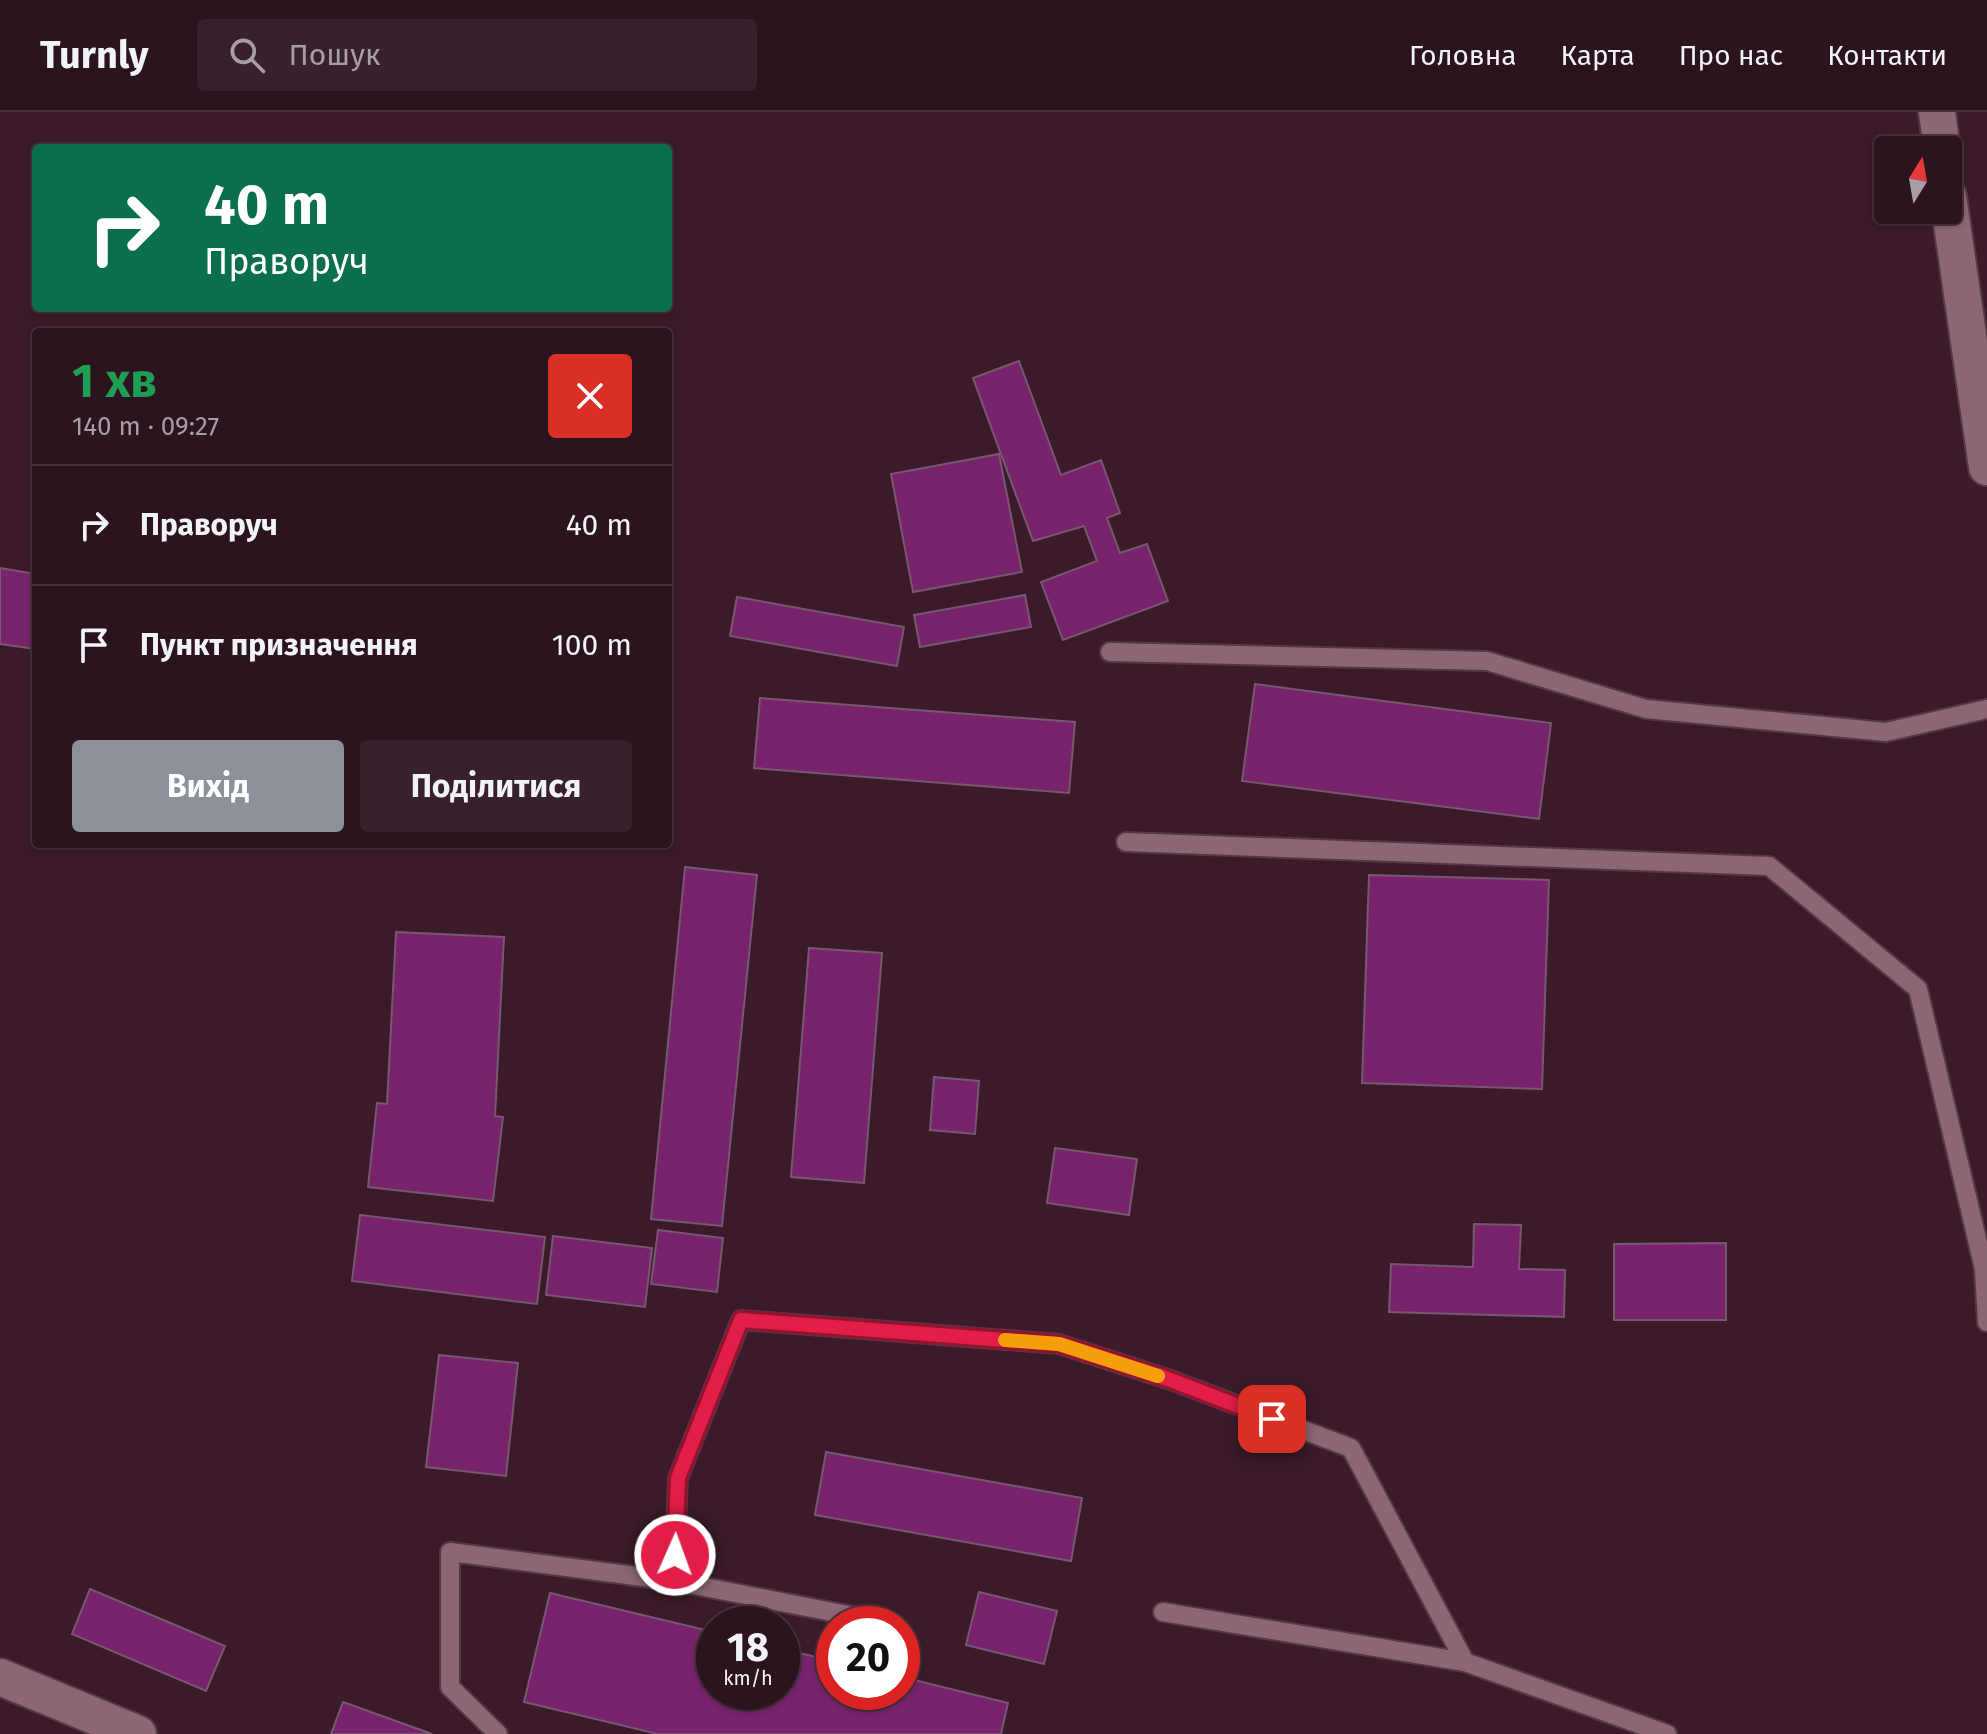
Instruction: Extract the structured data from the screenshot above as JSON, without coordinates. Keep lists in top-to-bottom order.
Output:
{
  "north": "top",
  "page": {
    "header": "Turnly",
    "search": "Пошук",
    "nav": [
      "Головна",
      "Карта",
      "Про нас",
      "Контакти"
    ],
    "turn": ["40 m", "Праворуч"],
    "heading": ["1 хв", "140 m · 09:27"],
    "list": [
      {
        "name": "Праворуч",
        "value": "40 m"
      },
      {
        "name": "Пункт призначення",
        "value": "100 m"
      }
    ],
    "buttons": ["Вихід", "Поділитися"],
    "speed": "18 km/h",
    "limit": "20"
  }
}
